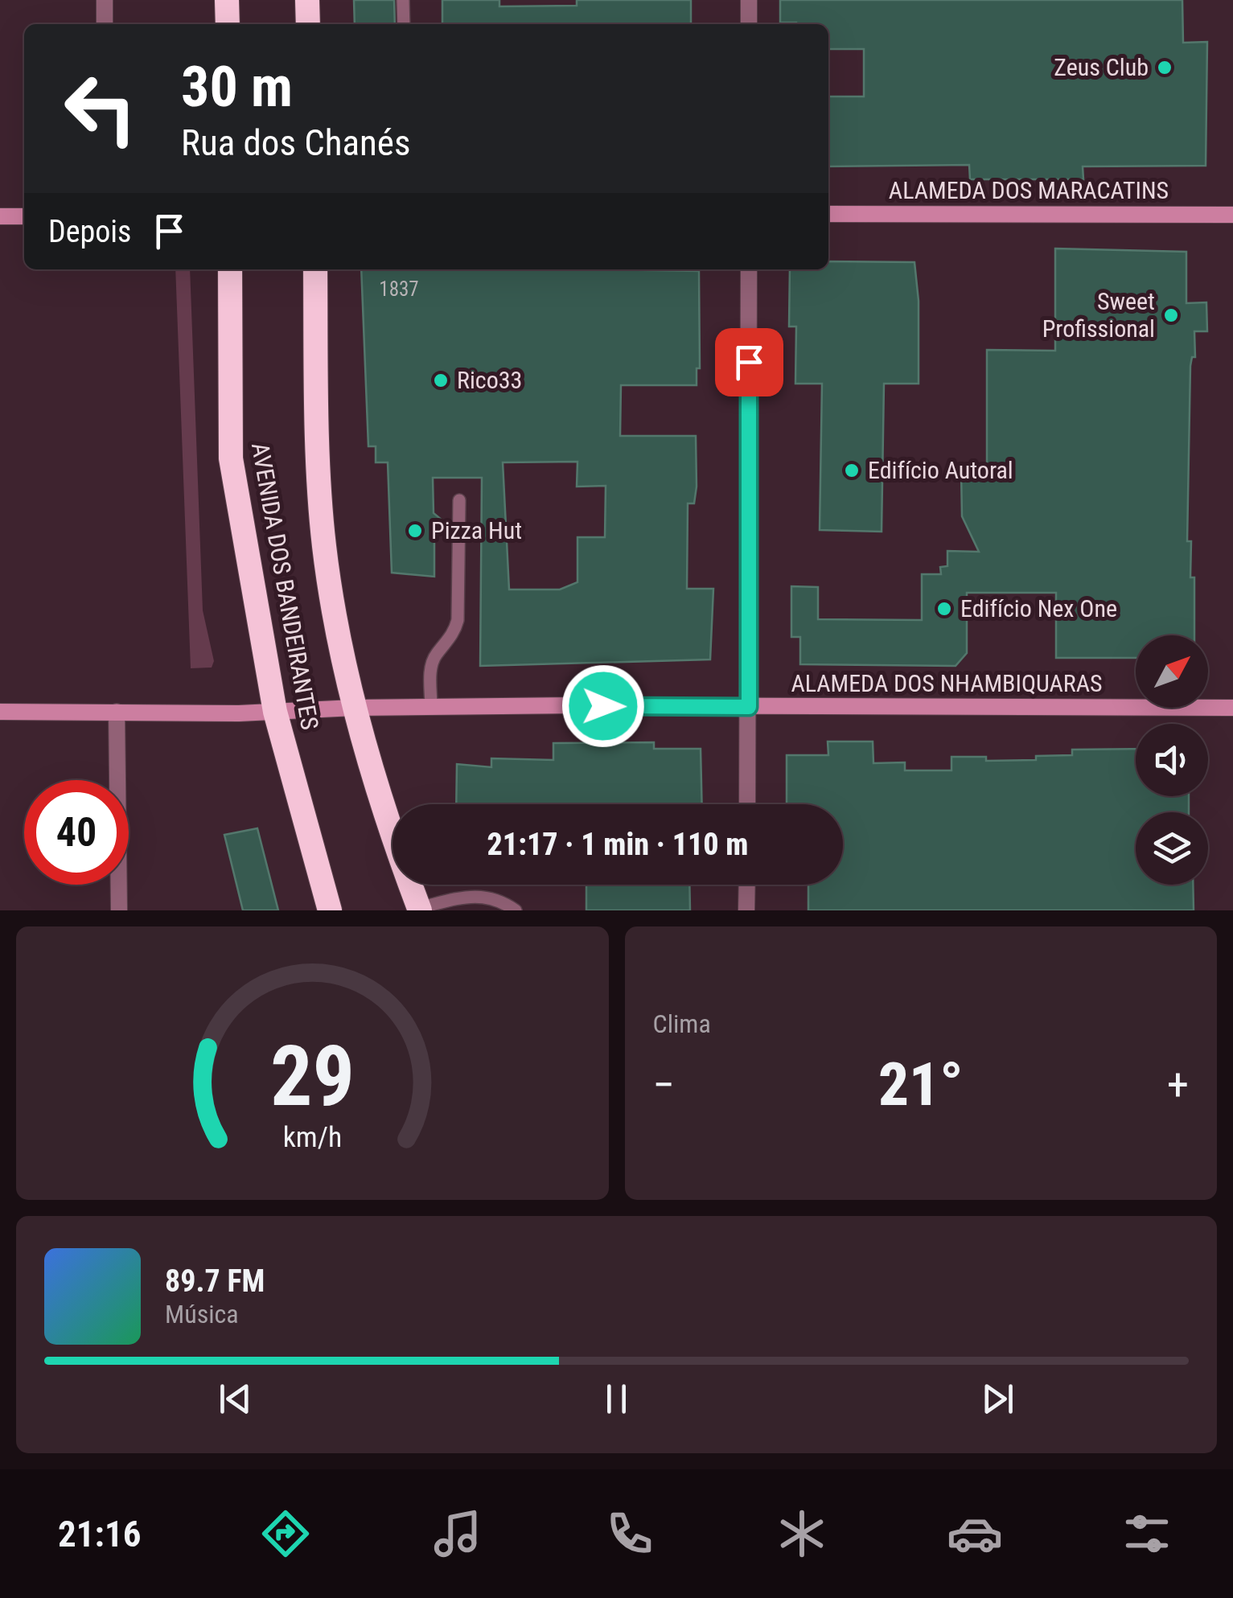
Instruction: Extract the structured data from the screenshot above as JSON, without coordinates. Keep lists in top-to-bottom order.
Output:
{
  "streets": {
    "highway": ["AVENIDA DOS BANDEIRANTES"],
    "street": ["ALAMEDA DOS MARACATINS", "ALAMEDA DOS NHAMBIQUARAS"]
  },
  "crossings": [
    ["AVENIDA DOS BANDEIRANTES", "ALAMEDA DOS NHAMBIQUARAS"]
  ],
  "places": [
    "Zeus Club",
    "Sweet Profissional",
    "Rico33",
    "Edifício Autoral",
    "Pizza Hut",
    "Edifício Nex One"
  ],
  "house_numbers": ["1837"],
  "north": "top right",
  "page": {
    "turn": ["30 m", "Rua dos Chanés"],
    "then": "Depois",
    "limit": "40",
    "trip": "21:17 · 1 min · 110 m",
    "tile": "Clima",
    "heat": ["−", "21°", "+"],
    "song": ["89.7 FM", "Música"],
    "tabs": "21:16",
    "gauge": ["29", "km/h"]
  }
}
